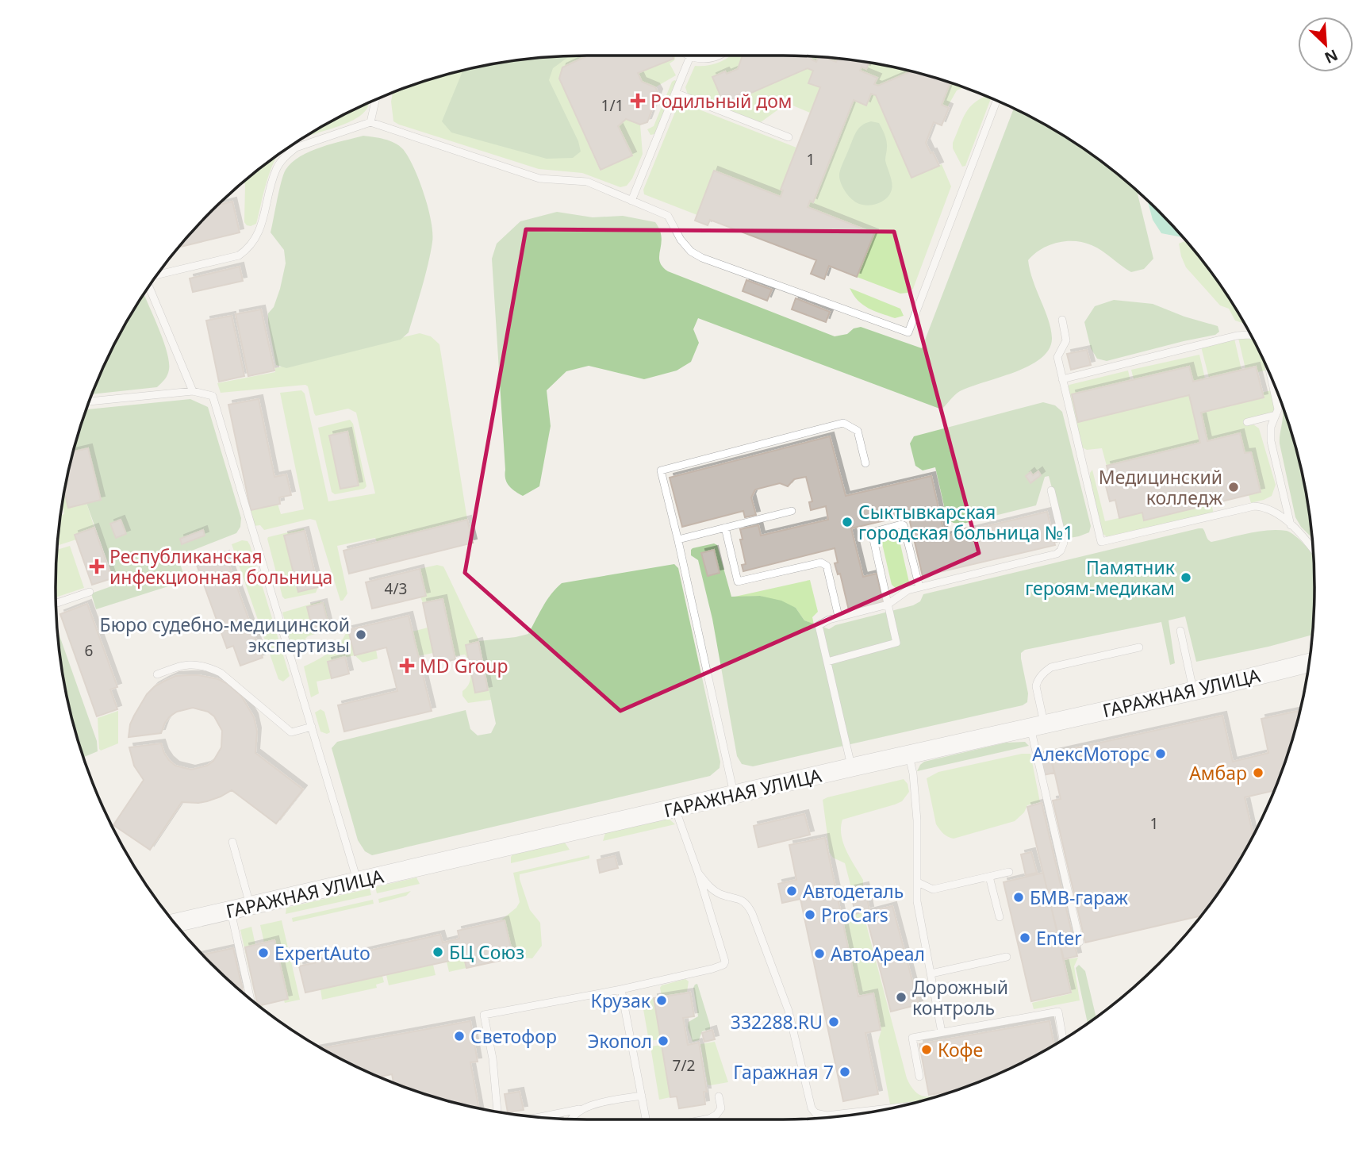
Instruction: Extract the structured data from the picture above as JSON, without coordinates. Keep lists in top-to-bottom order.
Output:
{
  "streets": {
    "street": ["ГАРАЖНАЯ УЛИЦА"]
  },
  "places": {
    "health": ["Родильный дом", "Республиканская инфекционная больница", "MD Group"],
    "other": [
      "Медицинский колледж",
      "Сыктывкарская городская больница №1",
      "Памятник героям-медикам",
      "Бюро судебно-медицинской экспертизы",
      "АлексМоторс",
      "Амбар",
      "Автодеталь",
      "БМВ-гараж",
      "ProCars",
      "Enter",
      "БЦ Союз",
      "ExpertAuto",
      "АвтоАреал",
      "Дорожный контроль",
      "Крузак",
      "332288.RU",
      "Светофор",
      "Экопол",
      "Кофе",
      "Гаражная 7"
    ]
  },
  "house_numbers": [
    "1/1",
    "1",
    "4/3",
    "6",
    "1",
    "7/2"
  ],
  "north": "bottom right"
}
